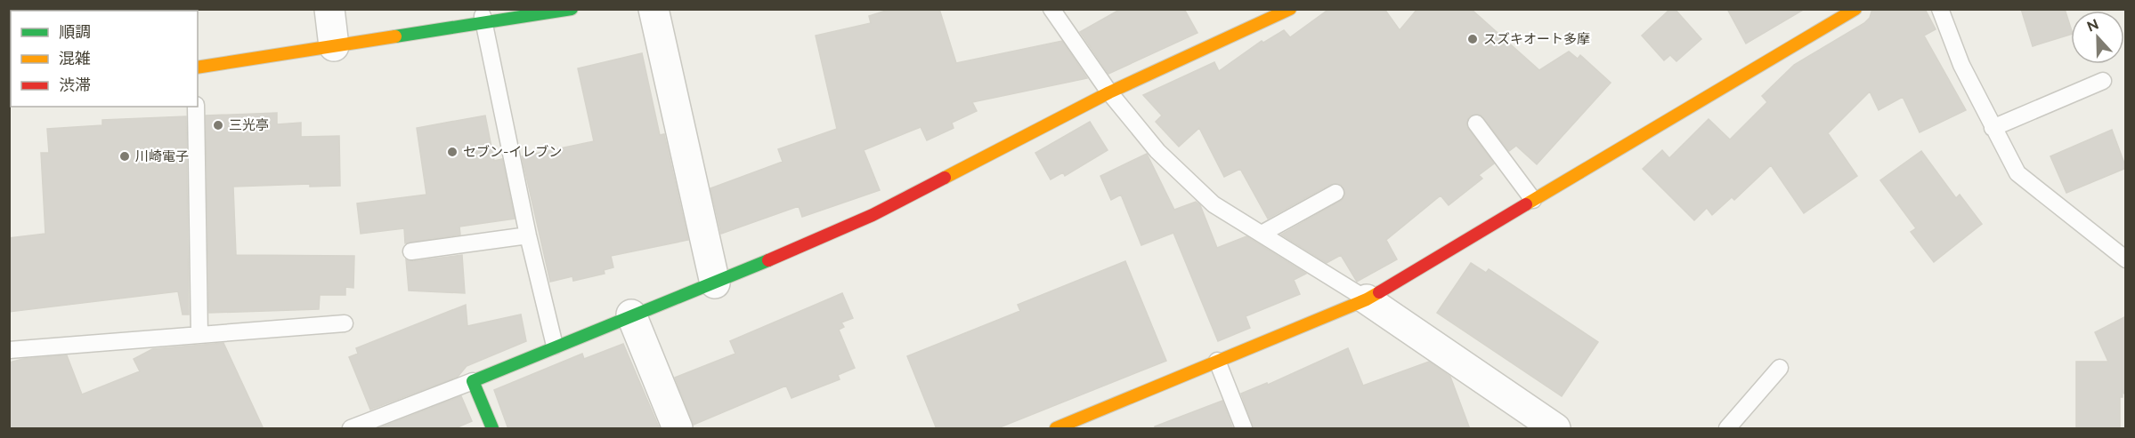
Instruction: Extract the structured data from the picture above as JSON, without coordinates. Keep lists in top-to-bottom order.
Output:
{
  "places": [
    "スズキオート多摩",
    "三光亭",
    "セブン-イレブン",
    "川崎電子"
  ],
  "legend": ["順調", "混雑", "渋滞"],
  "north": "top"
}
